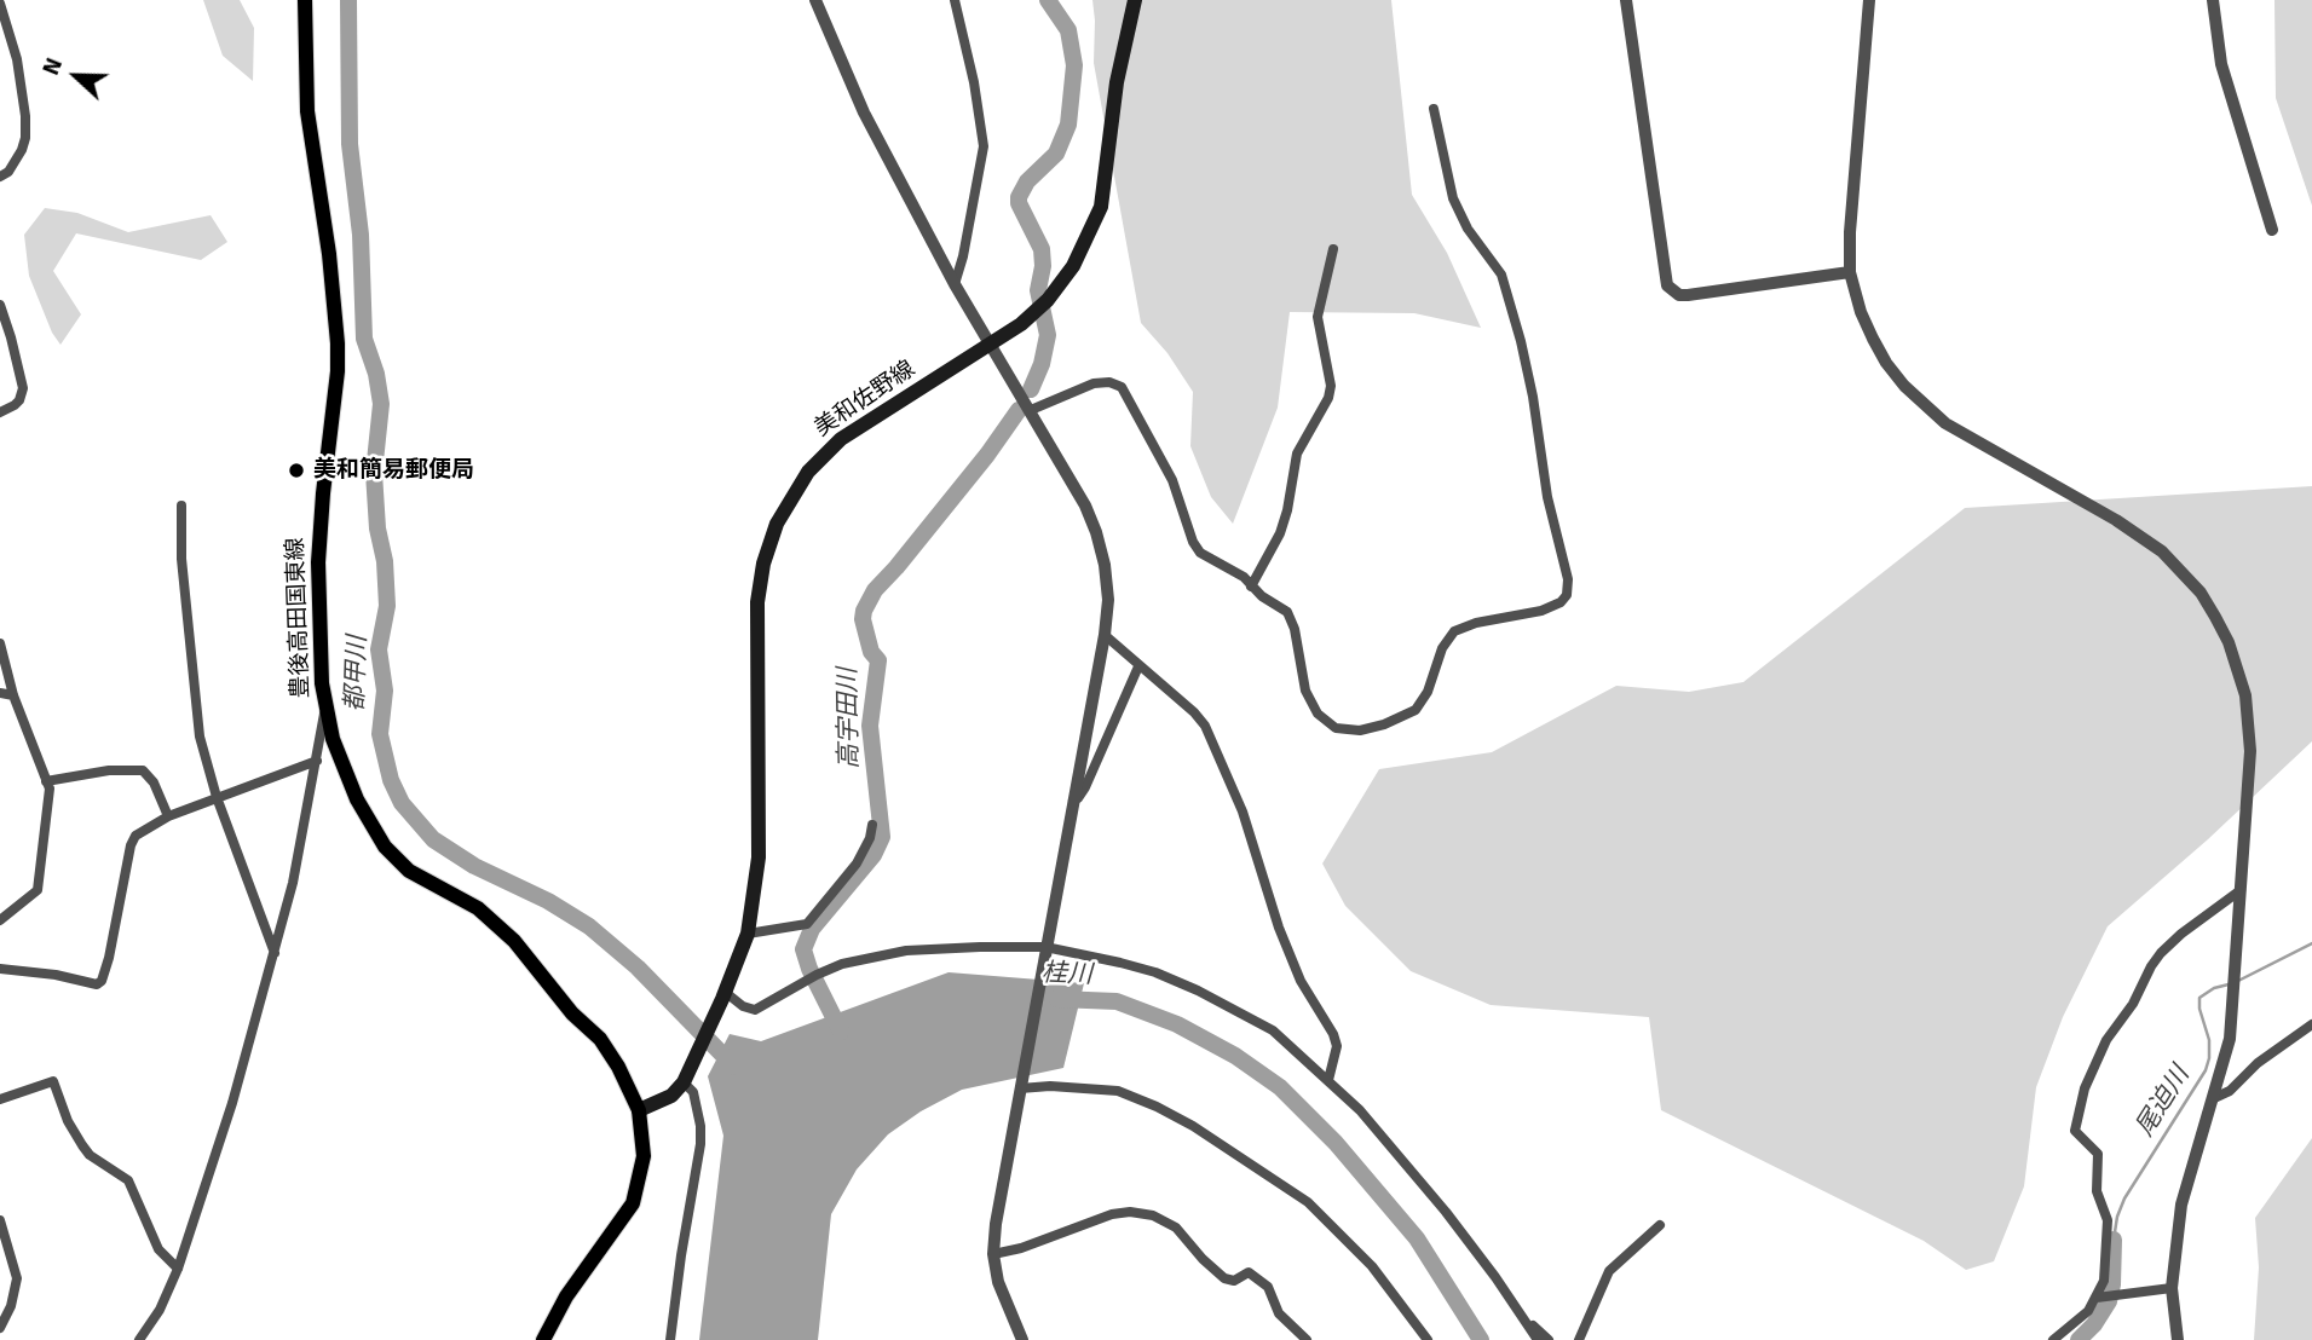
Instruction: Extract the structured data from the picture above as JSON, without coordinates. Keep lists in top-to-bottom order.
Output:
{
  "streets": {
    "main road": ["美和佐野線", "豊後高田国東線"]
  },
  "water": [
    "都甲川",
    "高宇田川",
    "桂川",
    "尾迫川"
  ],
  "places": ["美和簡易郵便局"],
  "north": "left"
}
